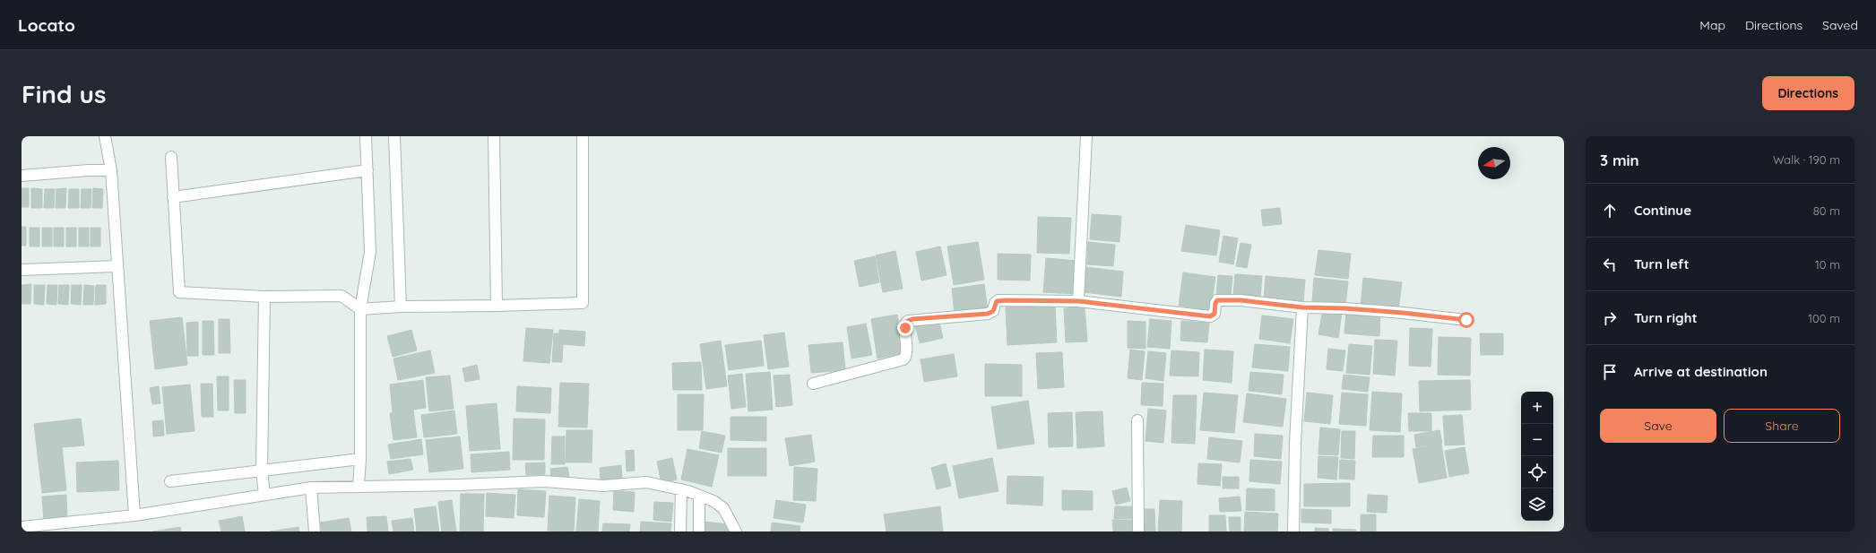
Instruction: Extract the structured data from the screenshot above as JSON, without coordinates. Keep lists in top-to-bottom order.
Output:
{
  "north": "left",
  "page": {
    "header": "Locato",
    "nav": ["Map", "Directions", "Saved"],
    "buttons": [
      "Directions",
      ["Save", "Share"]
    ],
    "title": "Find us",
    "heading": ["3 min", "Walk · 190 m"],
    "list": [
      ["Continue", "80 m"],
      ["Turn left", "10 m"],
      ["Turn right", "100 m"],
      "Arrive at destination"
    ],
    "map_buttons": ["+", "−"]
  }
}
